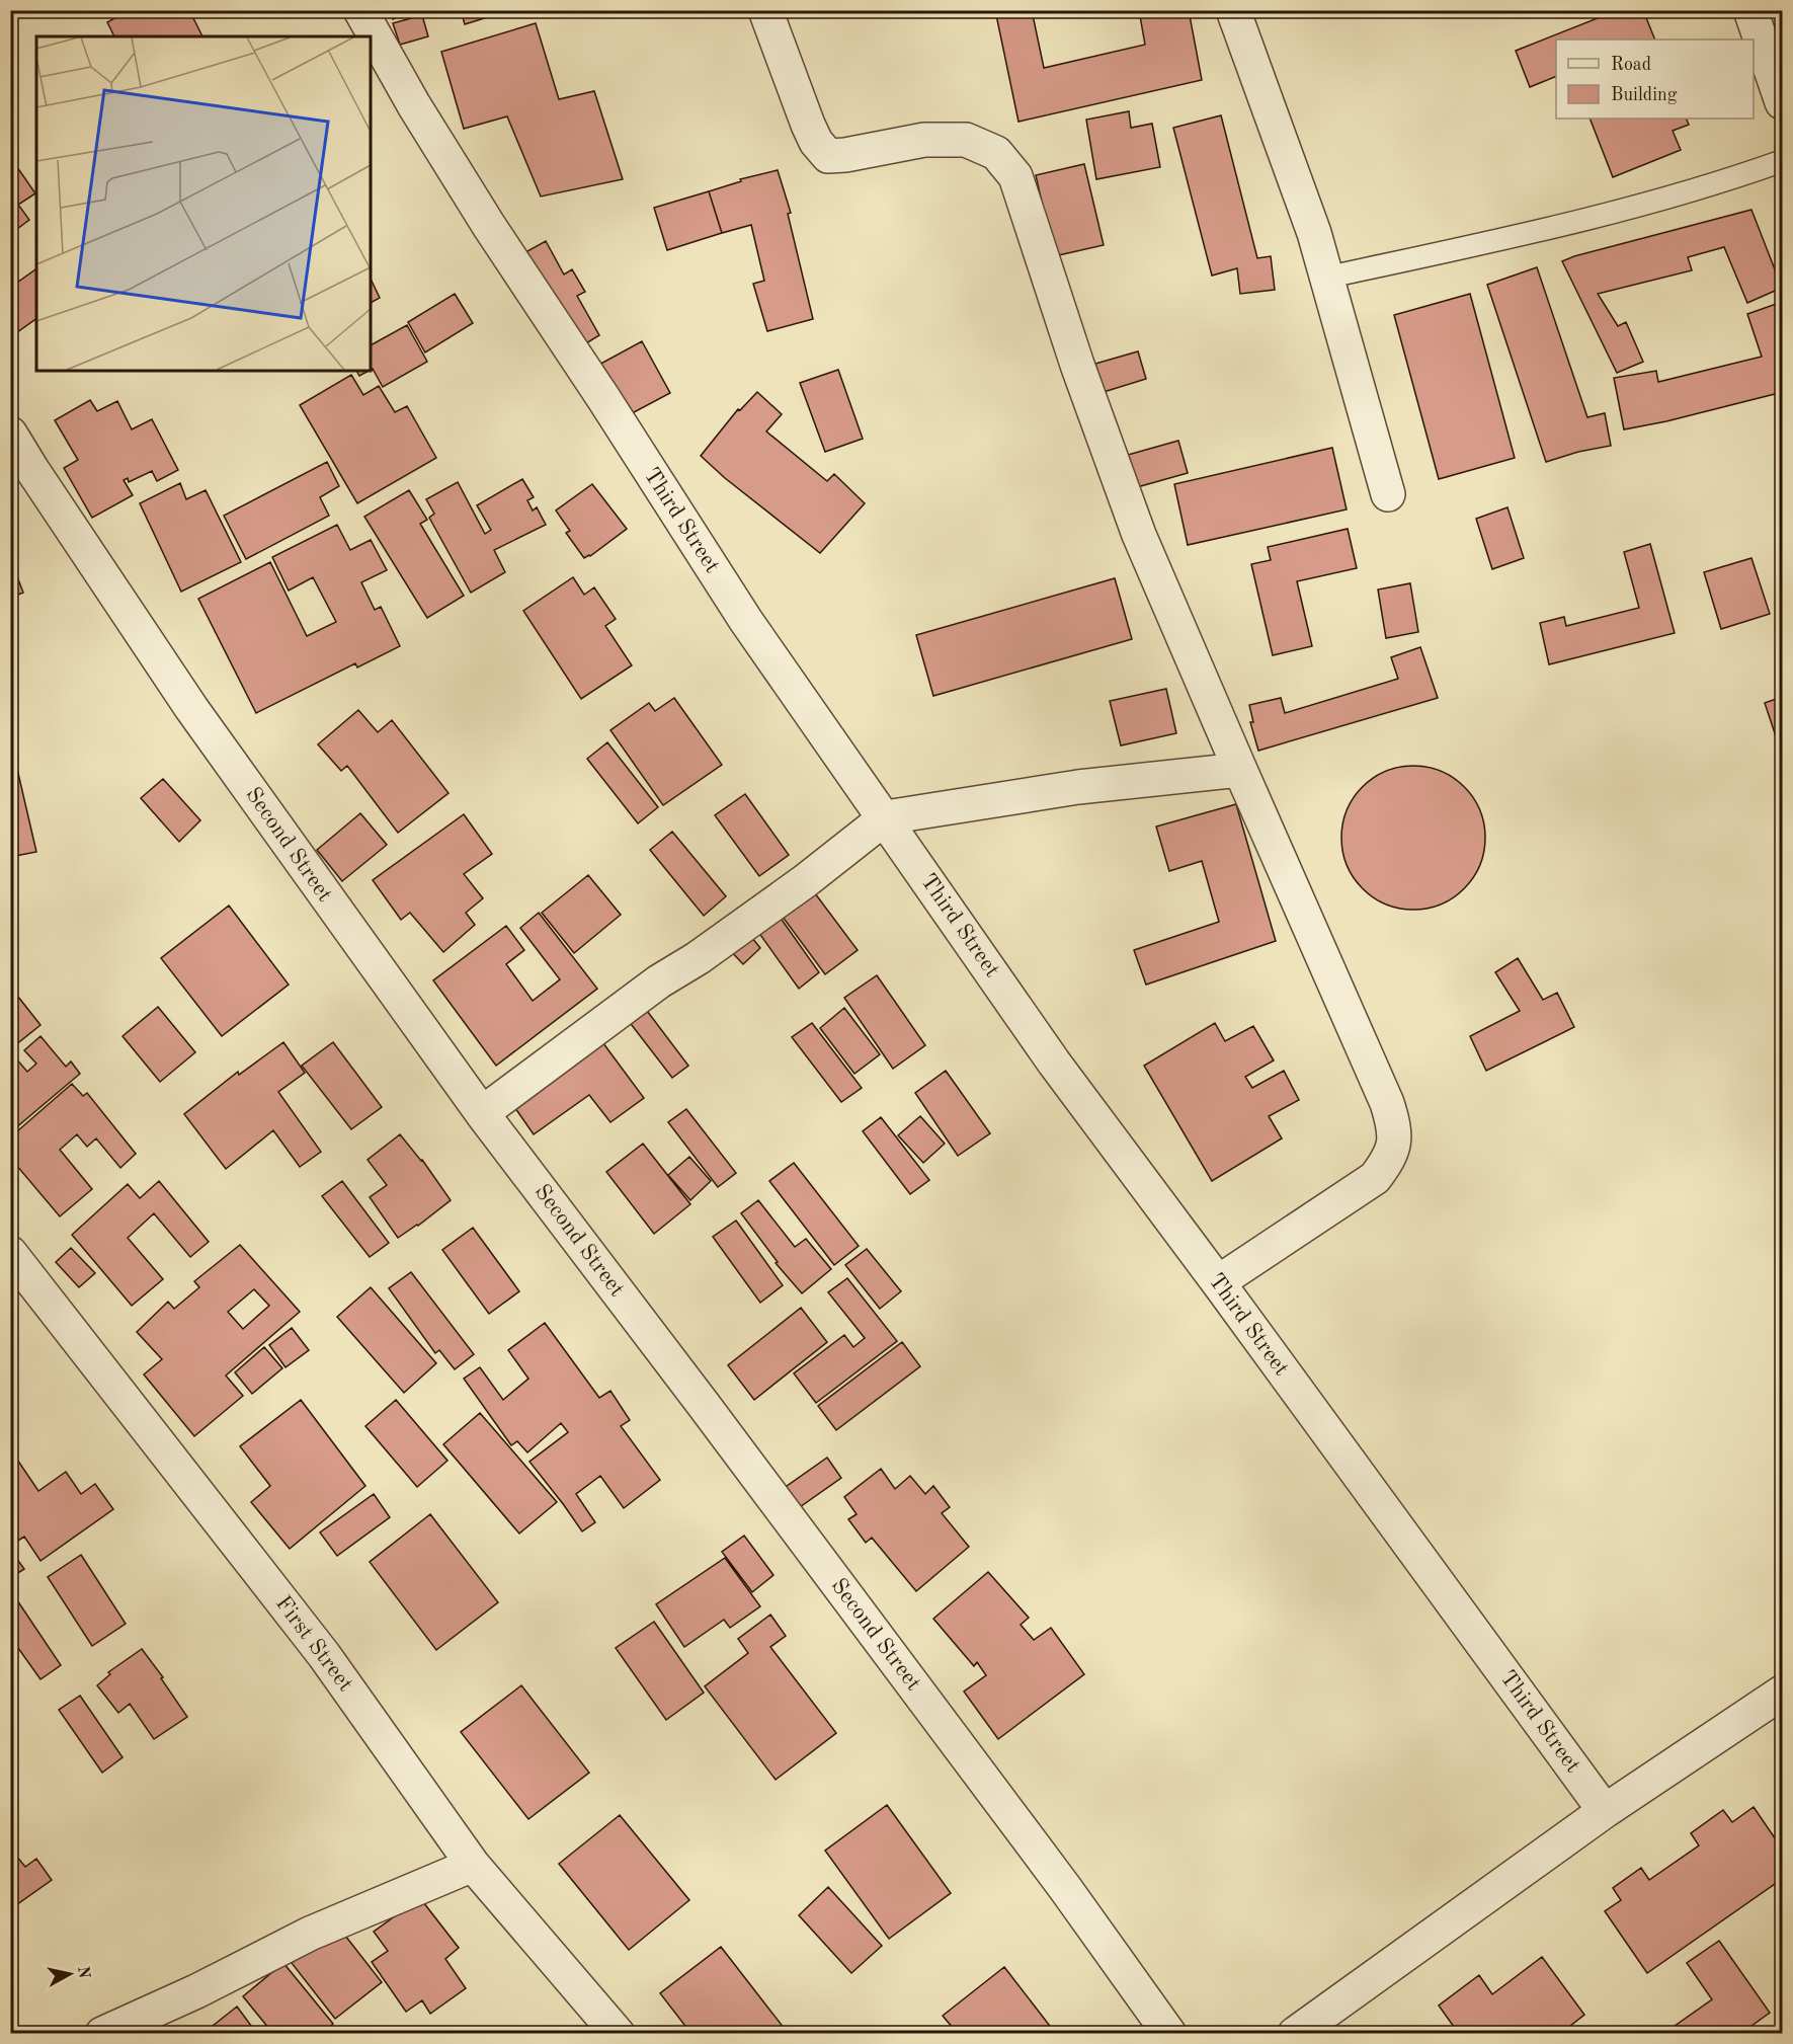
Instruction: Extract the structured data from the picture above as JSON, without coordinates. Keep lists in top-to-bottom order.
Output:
{
  "streets": {
    "street": ["Third Street", "Second Street", "First Street"]
  },
  "legend": ["Road", "Building"],
  "north": "right"
}
